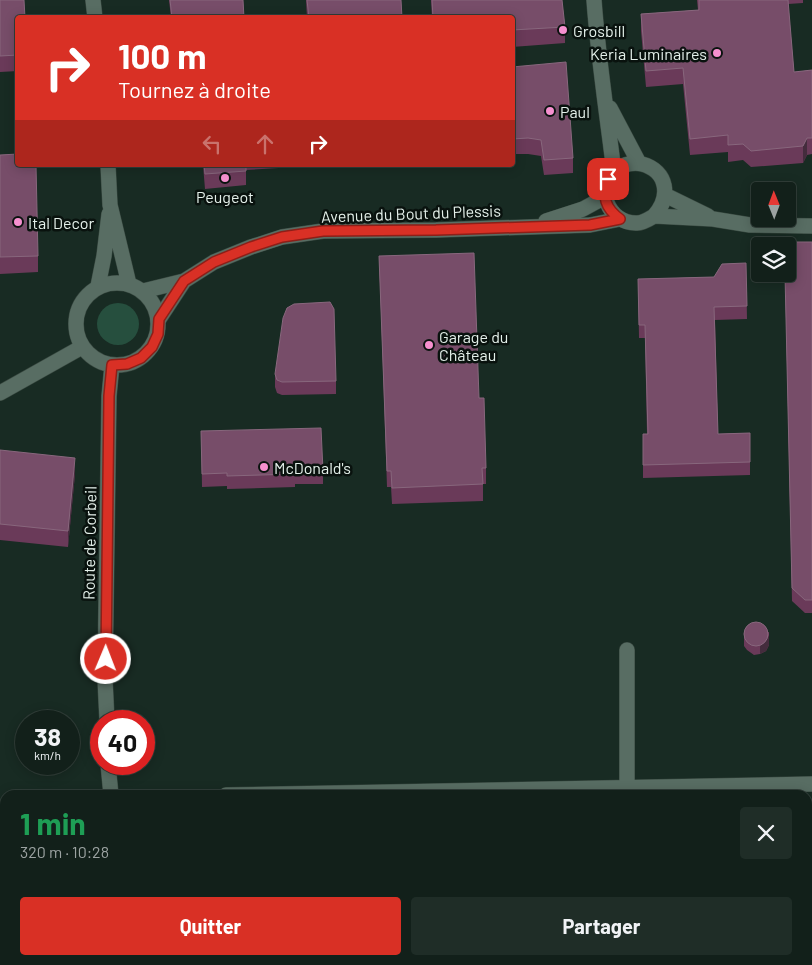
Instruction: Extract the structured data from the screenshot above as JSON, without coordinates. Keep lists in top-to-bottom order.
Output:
{
  "streets": {
    "street": ["Avenue du Bout du Plessis", "Route de Corbeil"]
  },
  "crossings": [
    ["Avenue du Bout du Plessis", "Route de Corbeil"]
  ],
  "places": [
    "Grosbill",
    "Keria Luminaires",
    "Paul",
    "Peugeot",
    "Ital Decor",
    "Garage du Château",
    "McDonald's"
  ],
  "north": "top",
  "page": {
    "turn": ["100 m", "Tournez à droite"],
    "speed": "38 km/h",
    "limit": "40",
    "heading": ["1 min", "320 m · 10:28"],
    "buttons": ["Quitter", "Partager"]
  }
}
